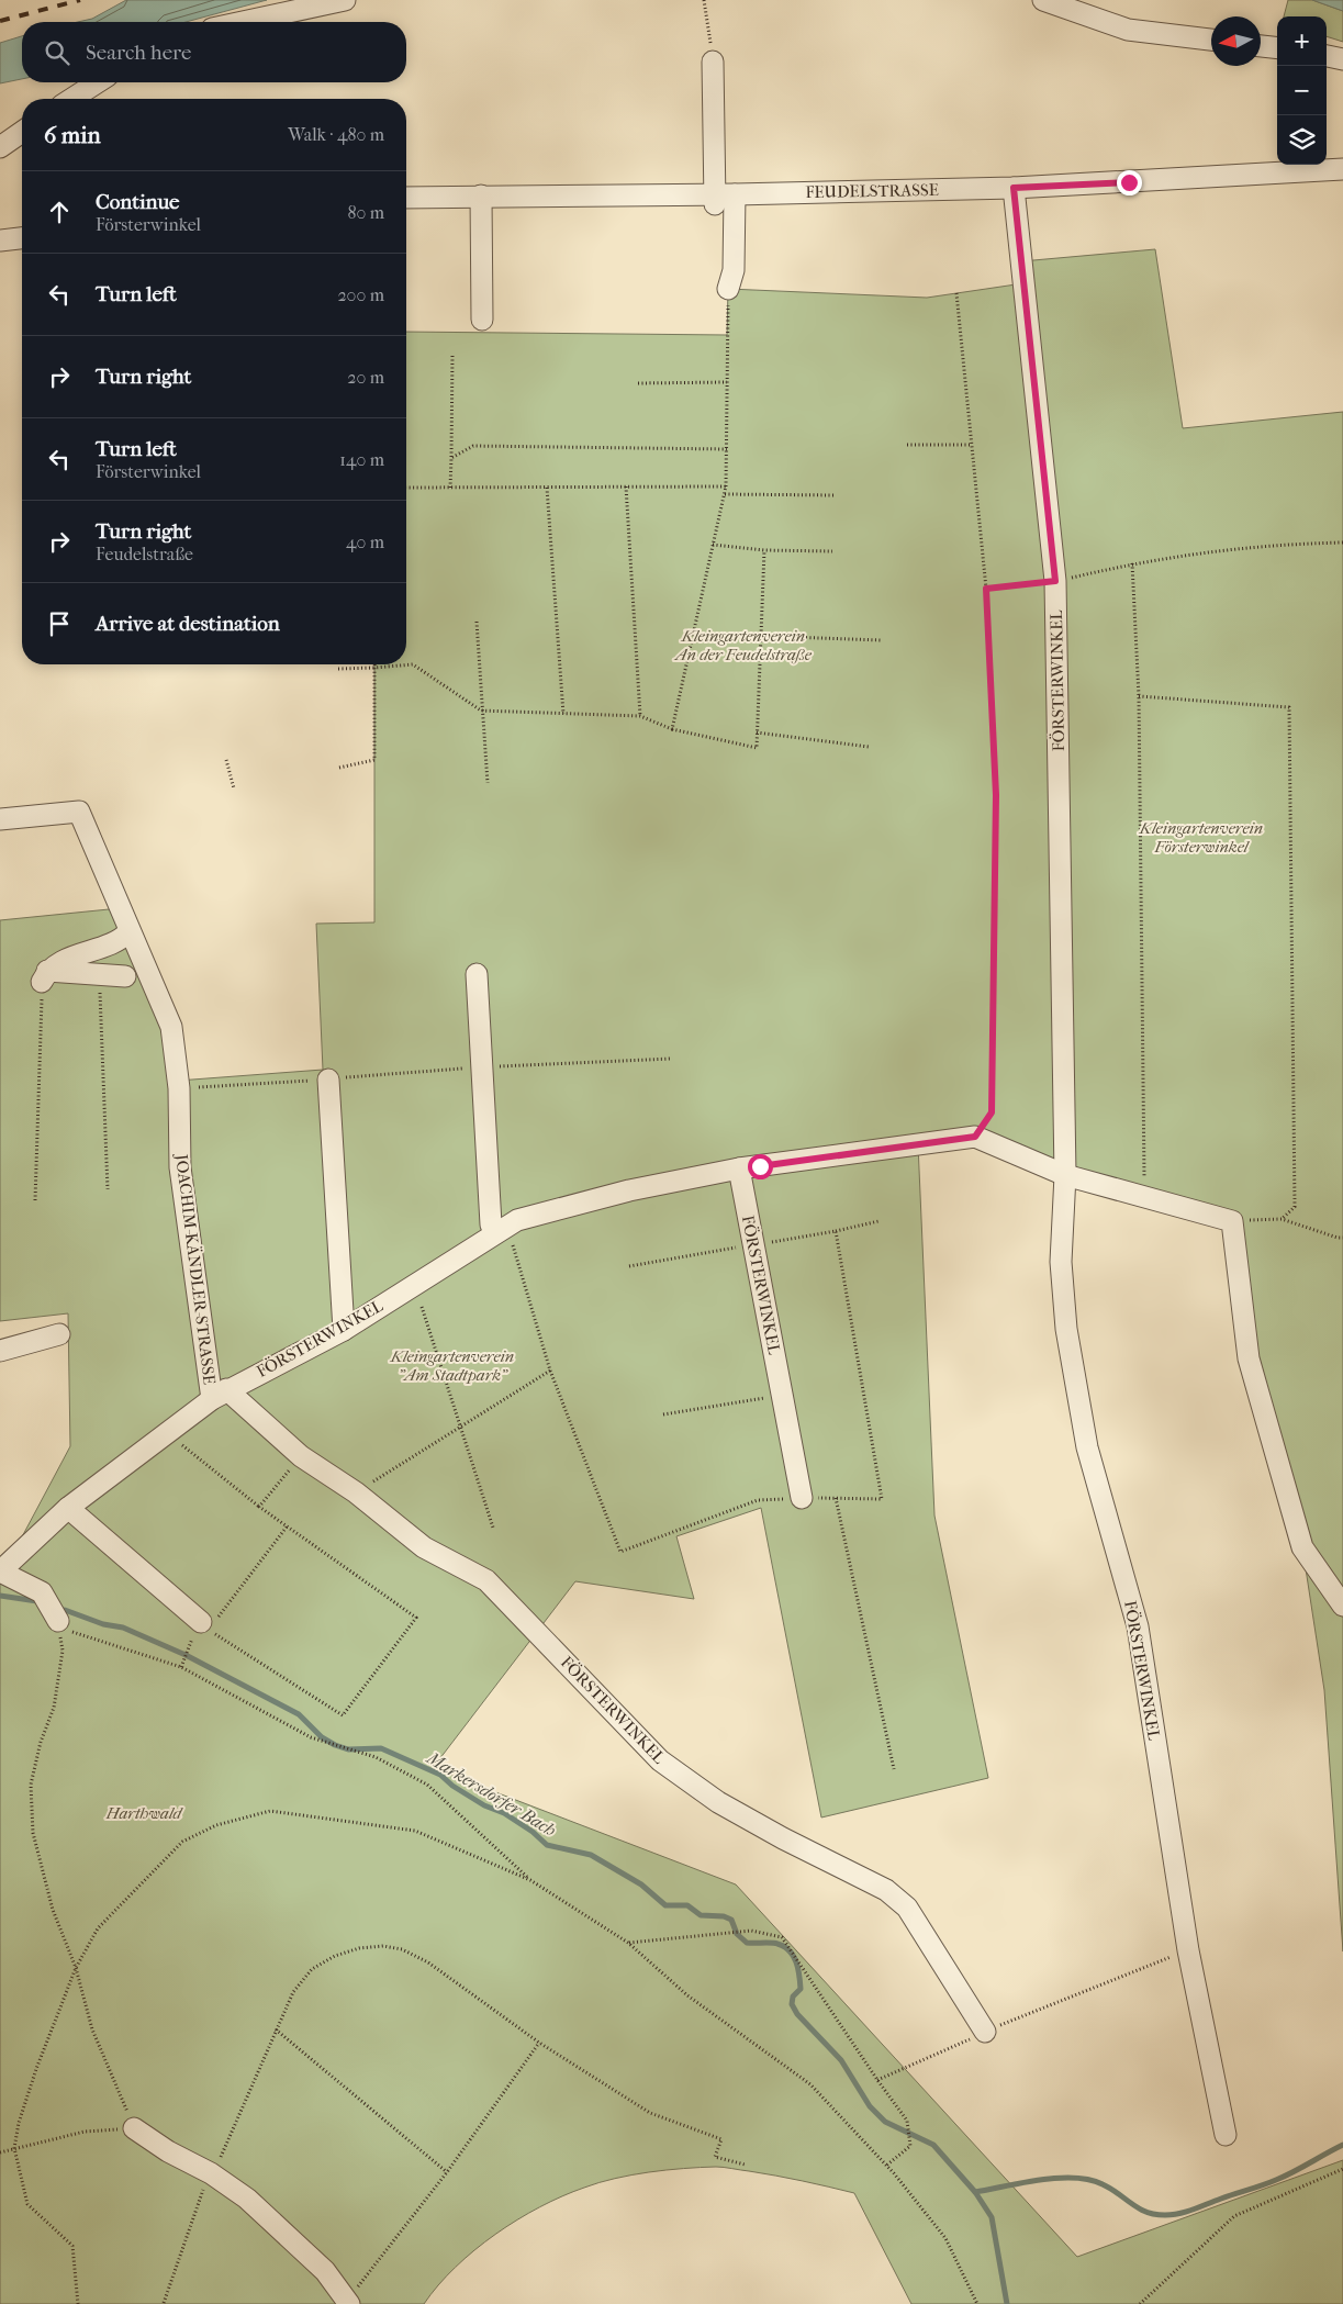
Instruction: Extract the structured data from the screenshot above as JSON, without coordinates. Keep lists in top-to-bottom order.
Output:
{
  "streets": {
    "street": ["FEUDELSTRASSE", "FÖRSTERWINKEL", "JOACHIM-KÄNDLER-STRASSE"]
  },
  "crossings": [
    ["FEUDELSTRASSE", "FÖRSTERWINKEL"],
    ["FÖRSTERWINKEL", "JOACHIM-KÄNDLER-STRASSE"]
  ],
  "water": ["Markersdorfer Bach"],
  "parks": [
    "Kleingartenverein An der Feudelstraße",
    "Kleingartenverein Försterwinkel",
    "Kleingartenverein \"Am Stadtpark\"",
    "Harthwald"
  ],
  "north": "left",
  "page": {
    "map_buttons": ["+", "−"],
    "search": "Search here",
    "heading": ["6 min", "Walk · 480 m"],
    "list": [
      ["Continue", "Försterwinkel", "80 m"],
      ["Turn left", "200 m"],
      ["Turn right", "20 m"],
      ["Turn left", "Försterwinkel", "140 m"],
      ["Turn right", "Feudelstraße", "40 m"],
      "Arrive at destination"
    ]
  }
}
